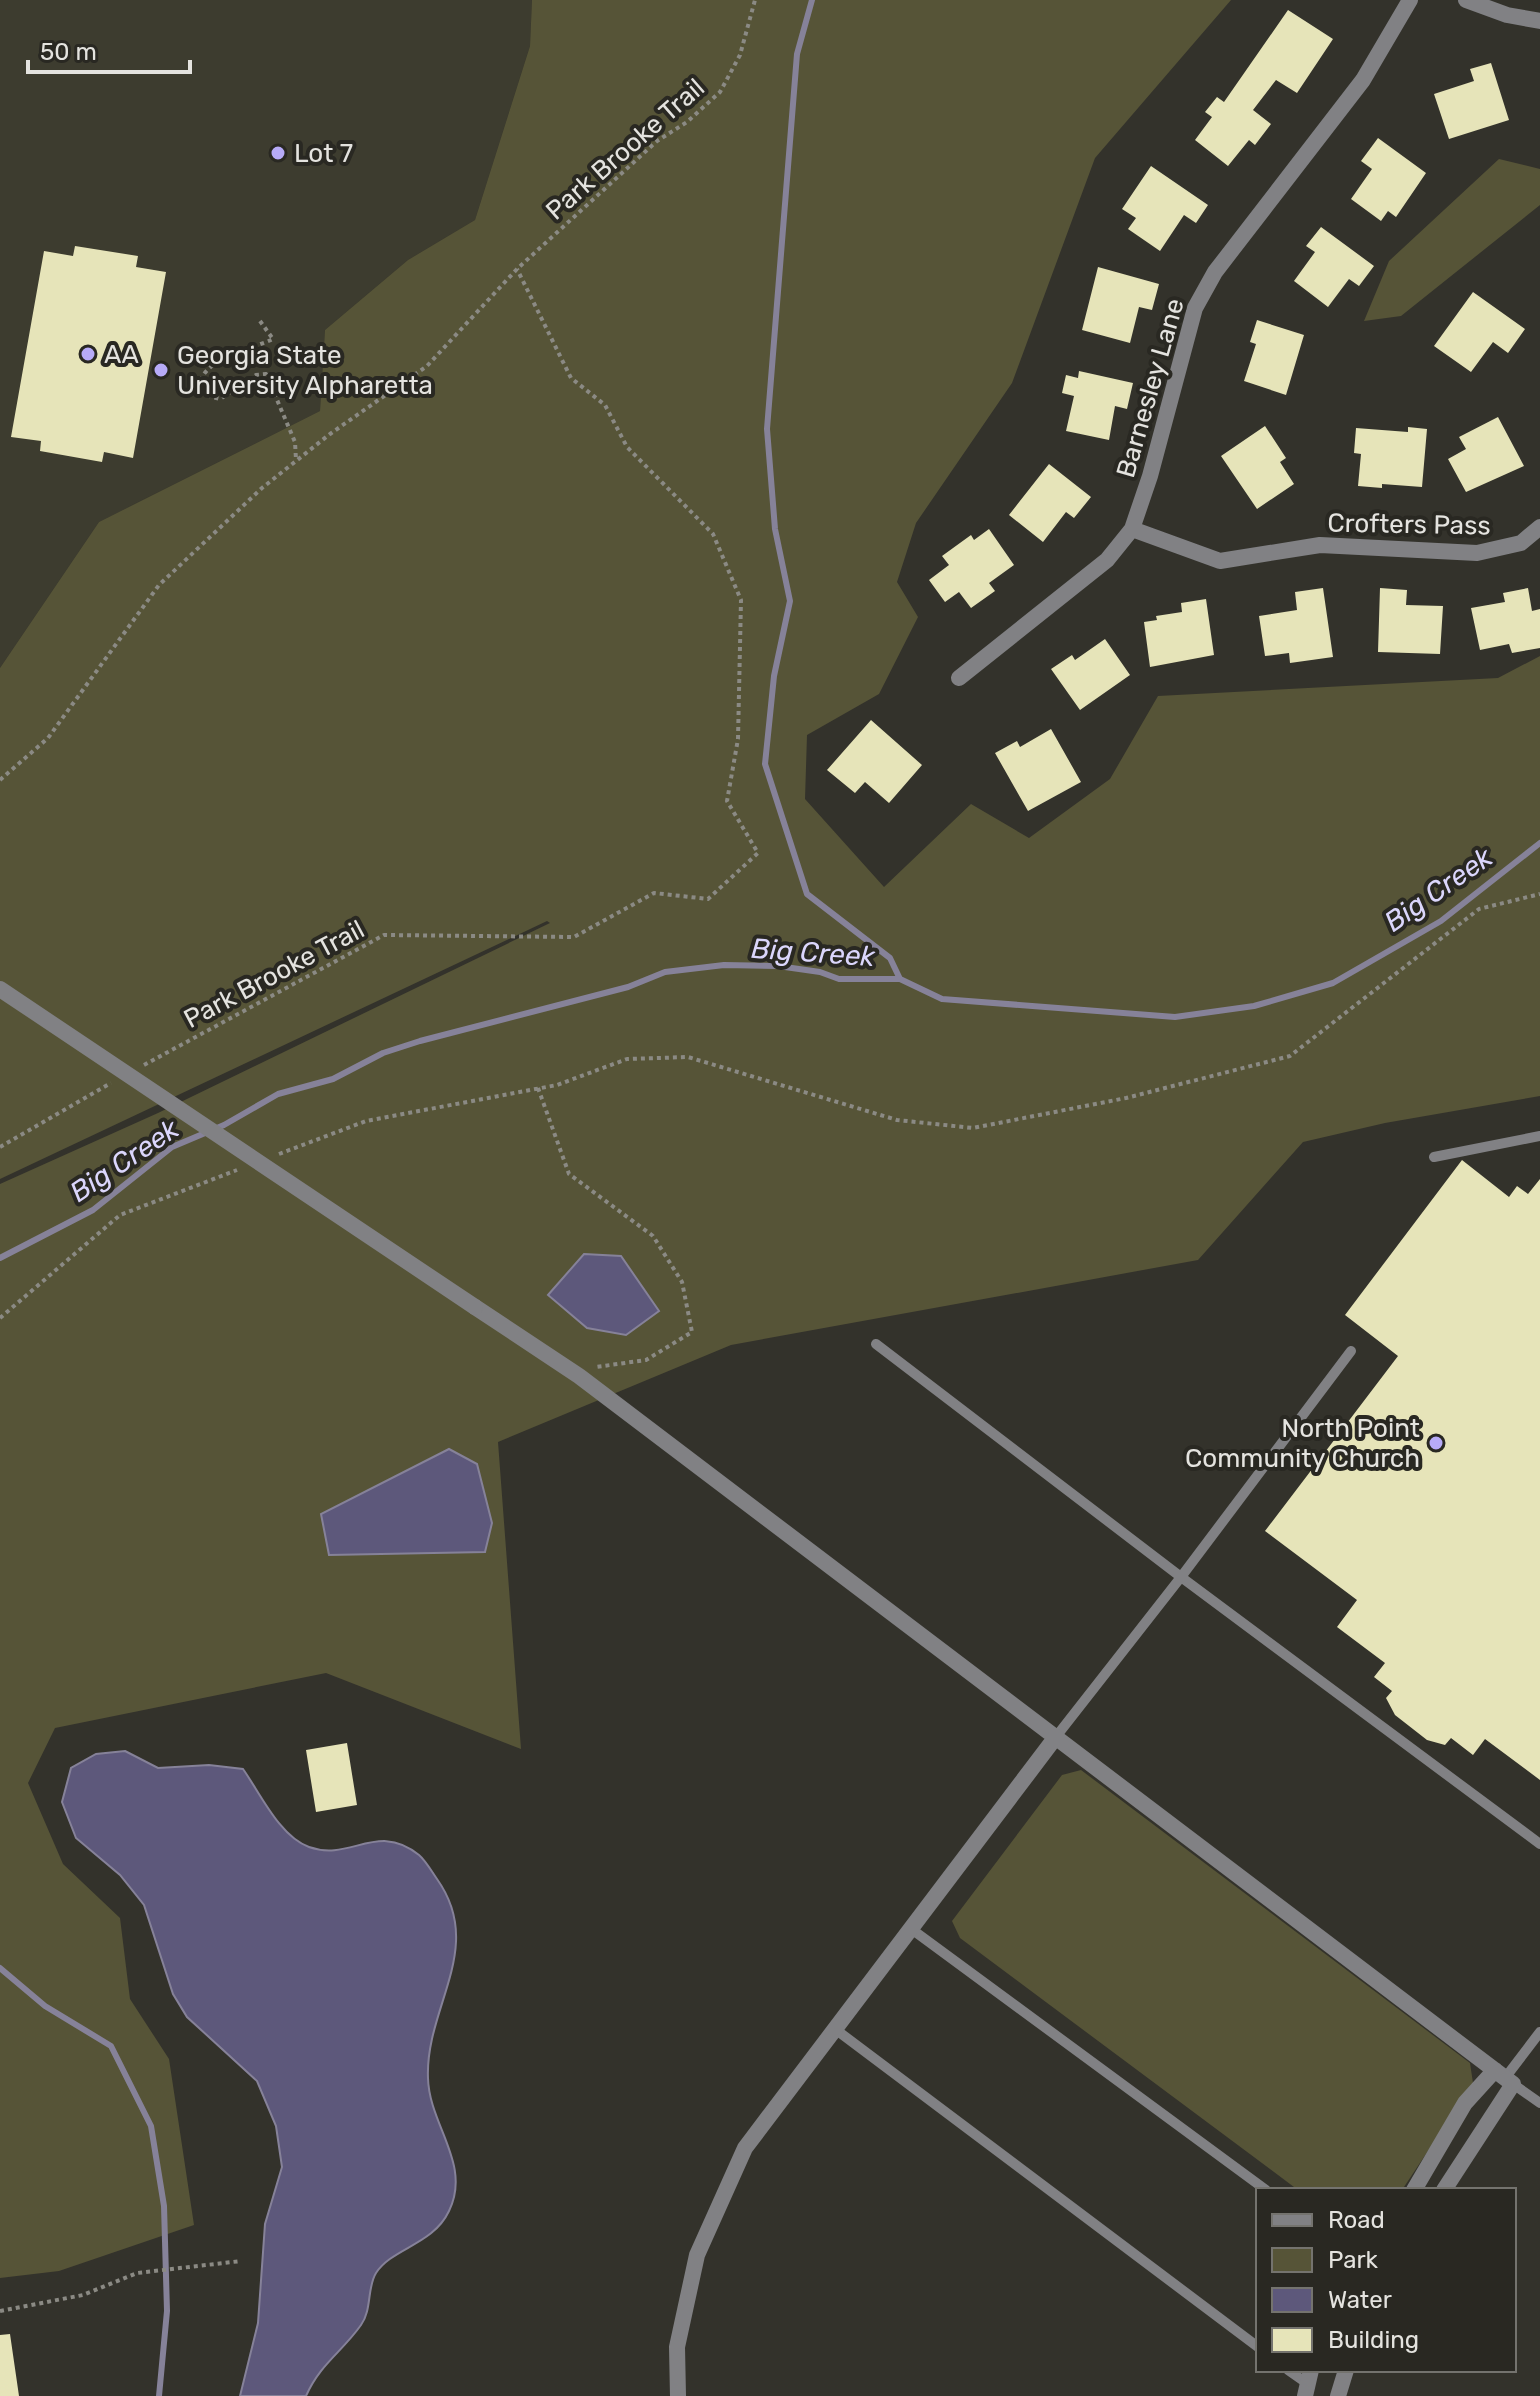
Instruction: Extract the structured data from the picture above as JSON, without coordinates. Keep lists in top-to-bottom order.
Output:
{
  "streets": {
    "street": ["Barnesley Lane", "Crofters Pass"],
    "path": ["Park Brooke Trail"]
  },
  "crossings": [
    ["Barnesley Lane", "Crofters Pass"]
  ],
  "water": ["Big Creek"],
  "places": [
    "Lot 7",
    "AA",
    "Georgia State University Alpharetta",
    "North Point Community Church"
  ],
  "legend": [
    "Road",
    "Park",
    "Water",
    "Building"
  ],
  "scale_bar": "50 m"
}
